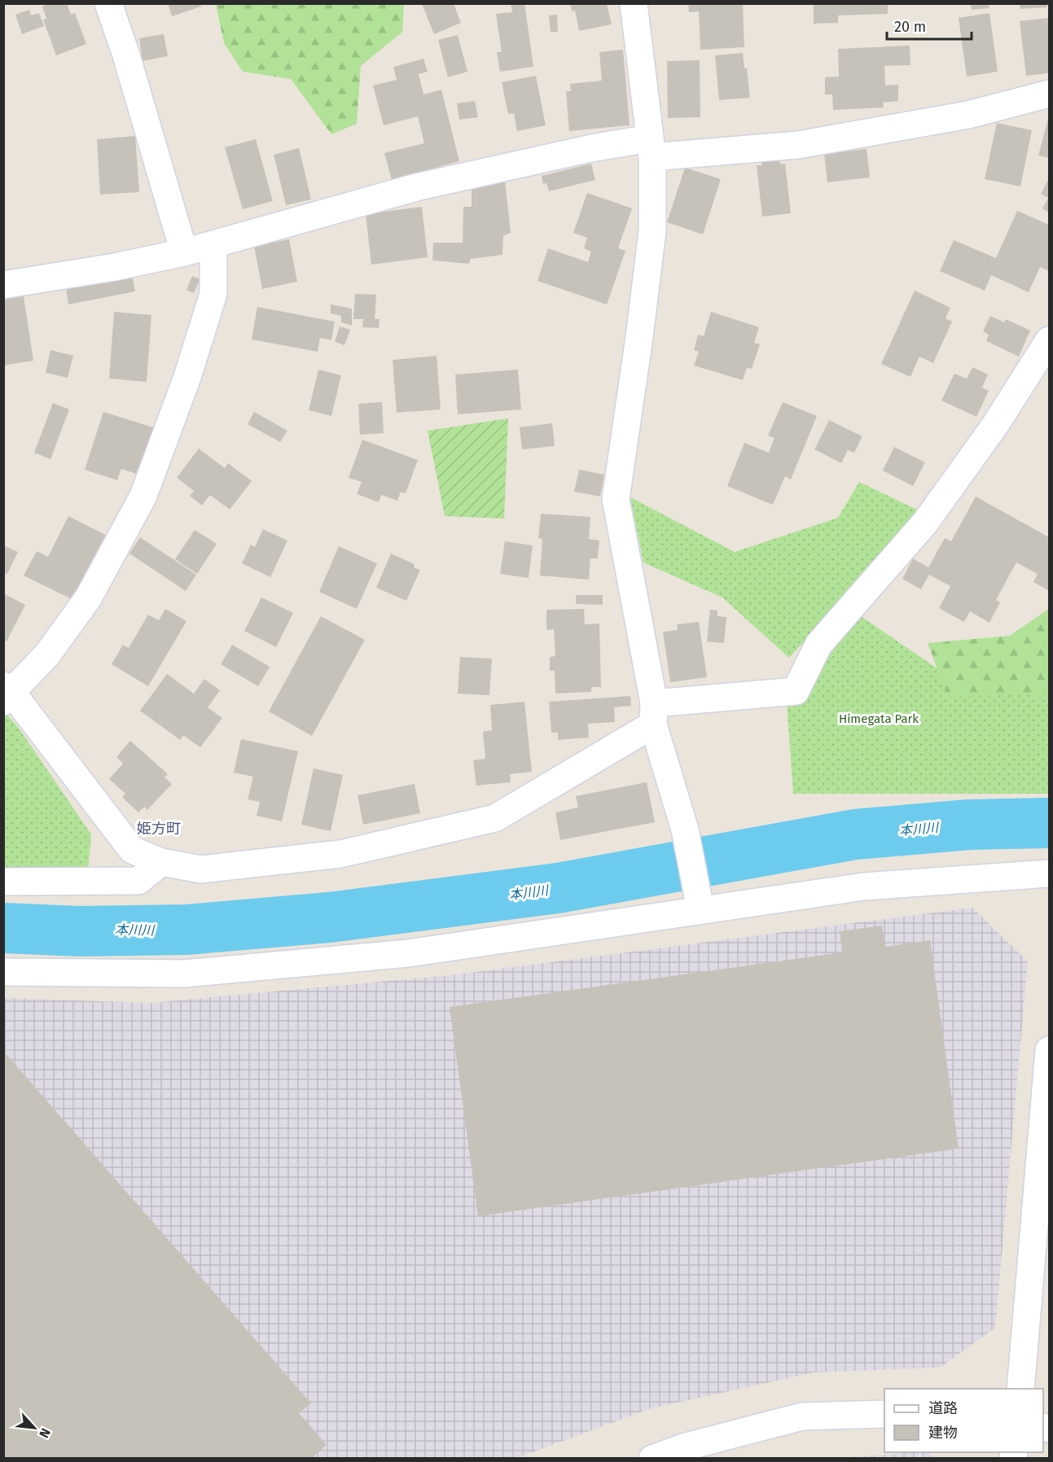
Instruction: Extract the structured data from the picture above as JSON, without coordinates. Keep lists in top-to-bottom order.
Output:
{
  "districts": ["姫方町"],
  "water": ["本川川"],
  "parks": ["Himegata Park"],
  "legend": ["道路", "建物"],
  "scale_bar": "20 m",
  "north": "bottom right"
}
